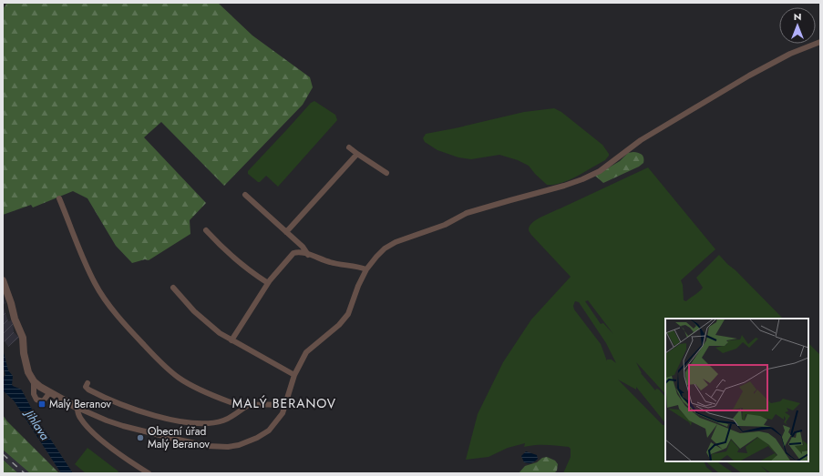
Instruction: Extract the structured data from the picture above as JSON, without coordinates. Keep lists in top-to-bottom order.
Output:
{
  "districts": ["MALÝ BERANOV"],
  "water": ["Jihlava"],
  "places": {
    "transit": ["Malý Beranov"],
    "other": ["Obecní úřad Malý Beranov"]
  },
  "north": "top"
}
